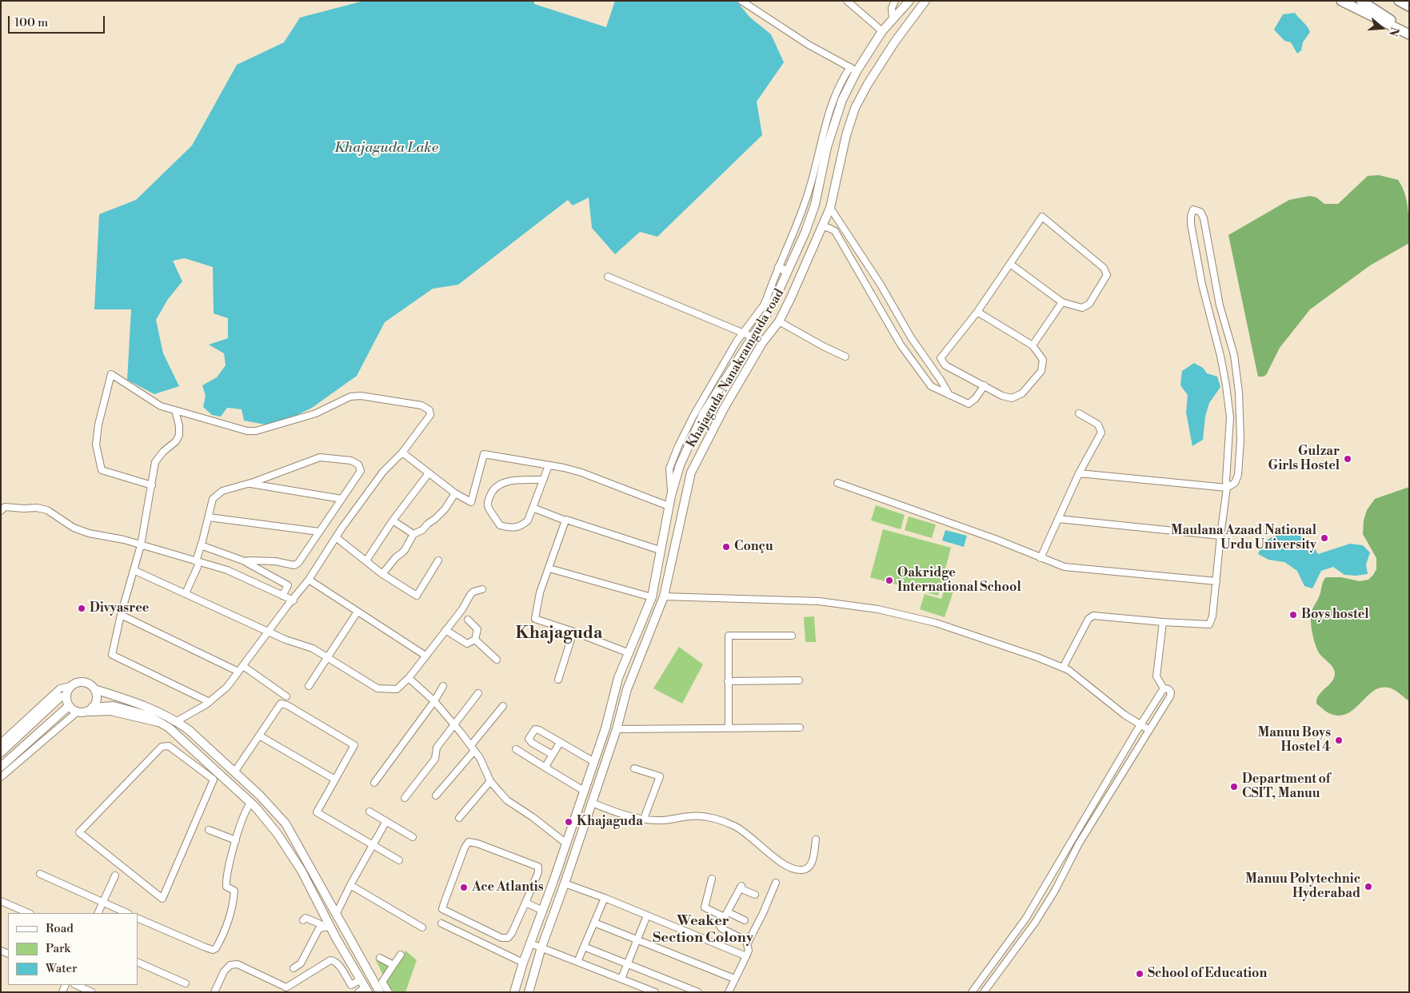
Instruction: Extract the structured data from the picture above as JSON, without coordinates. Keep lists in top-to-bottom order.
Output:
{
  "streets": {
    "main road": ["Khajaguda Nanakramguda road"]
  },
  "districts": ["Khajaguda", "Weaker Section Colony"],
  "water": ["Khajaguda Lake"],
  "places": [
    "Gulzar Girls Hostel",
    "Maulana Azaad National Urdu University",
    "Conçu",
    "Oakridge International School",
    "Divyasree",
    "Boys hostel",
    "Manuu Boys Hostel 4",
    "Department of CSIT, Manuu",
    "Khajaguda",
    "Manuu Polytechnic Hyderabad",
    "Ace Atlantis",
    "School of Education"
  ],
  "legend": ["Road", "Park", "Water"],
  "scale_bar": "100 m",
  "north": "right"
}
